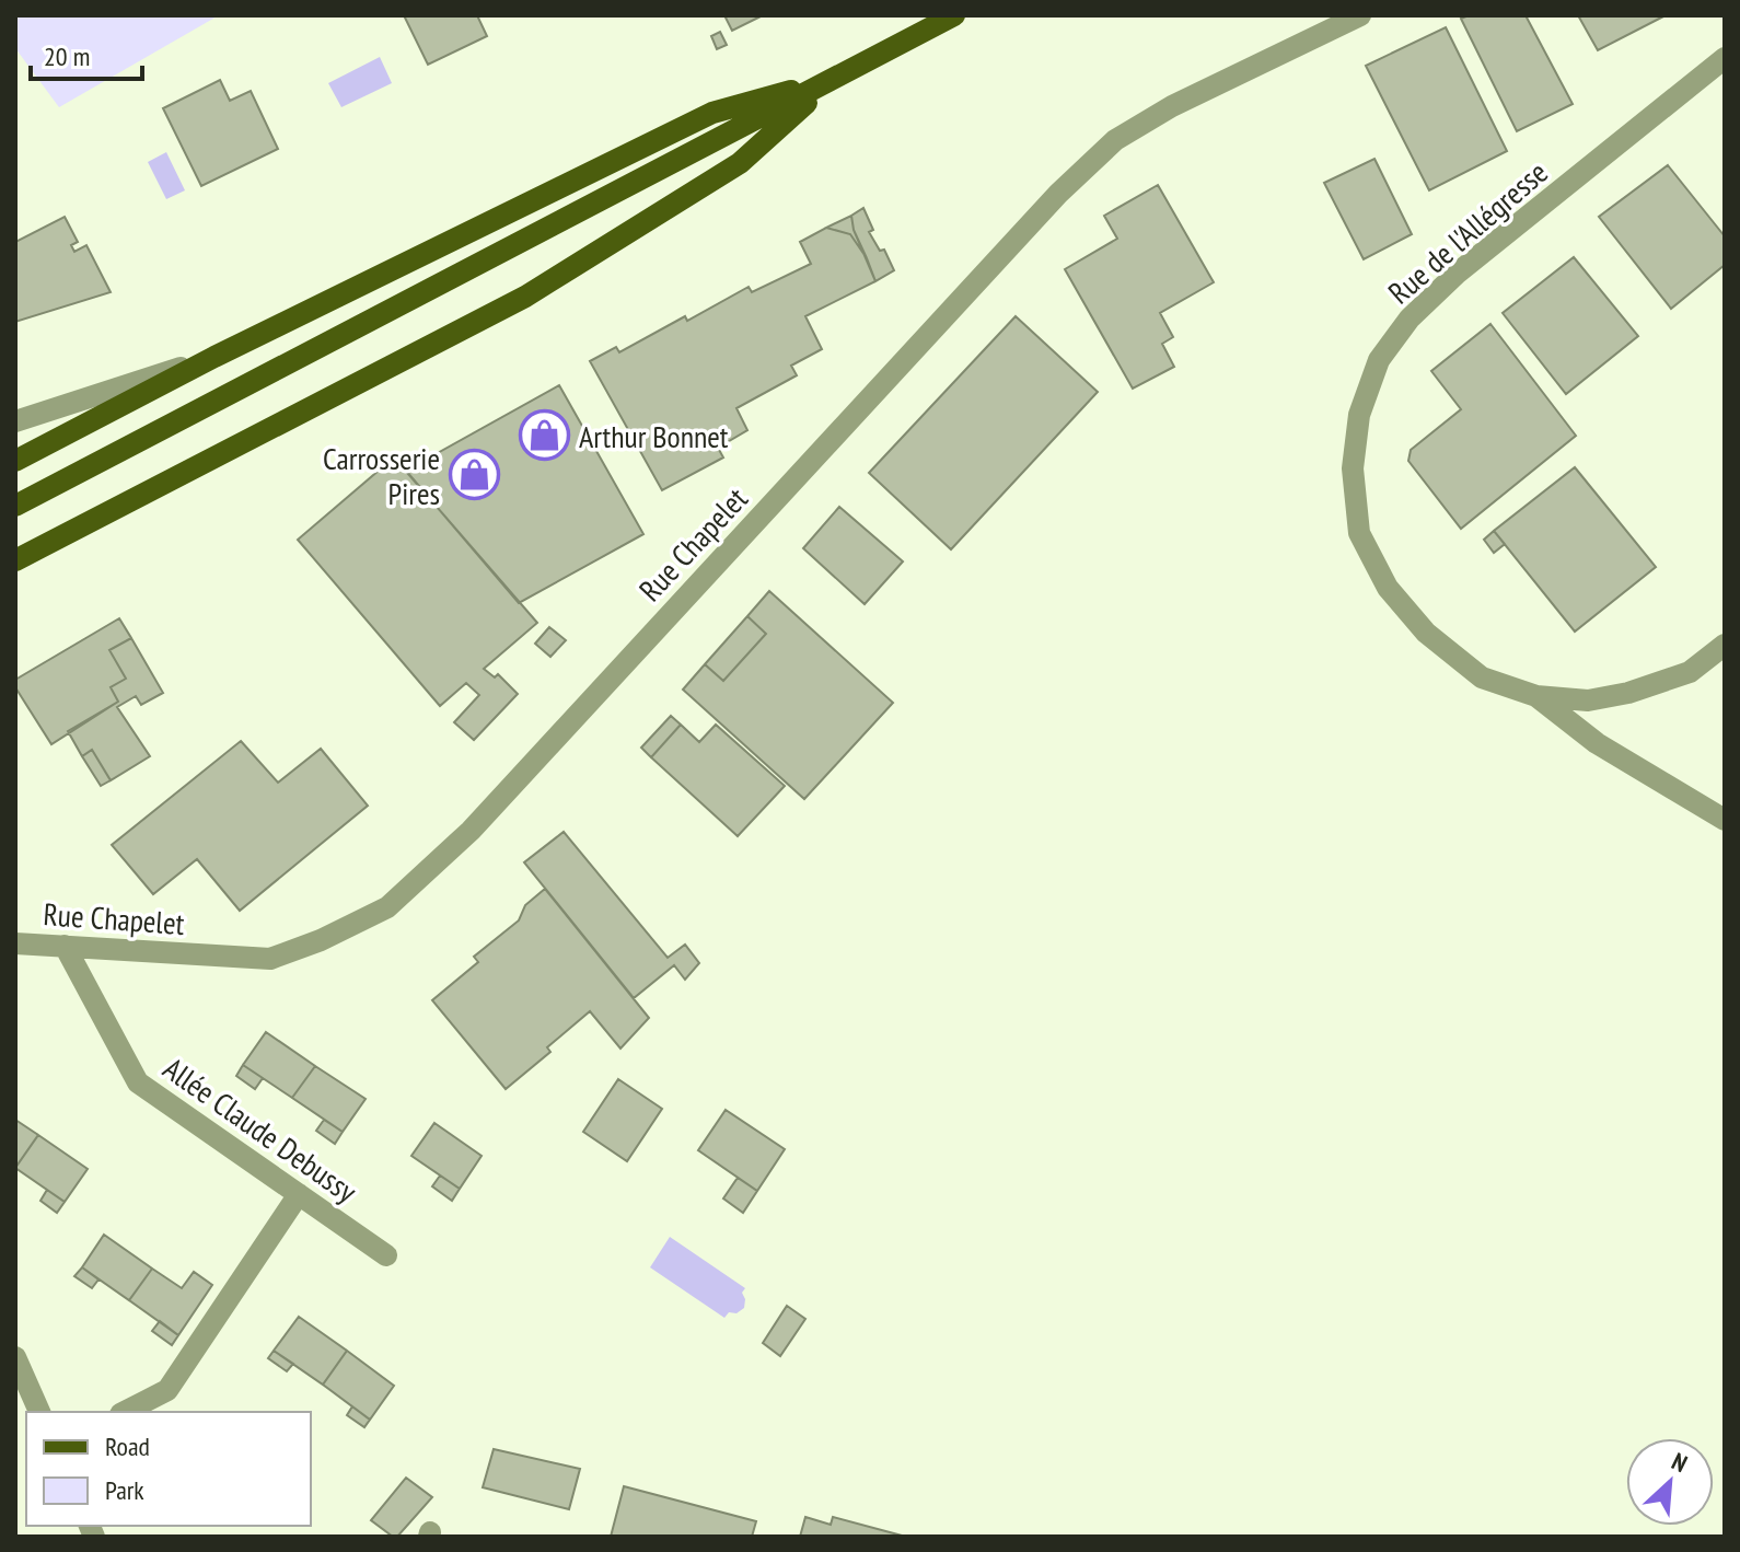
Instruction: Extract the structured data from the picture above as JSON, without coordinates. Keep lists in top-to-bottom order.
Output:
{
  "streets": {
    "street": ["Rue de l'Allégresse", "Rue Chapelet", "Allée Claude Debussy"]
  },
  "crossings": [
    ["Rue Chapelet", "Allée Claude Debussy"]
  ],
  "places": {
    "shop": ["Arthur Bonnet", "Carrosserie Pires"]
  },
  "legend": ["Road", "Park"],
  "scale_bar": "20 m",
  "north": "top right"
}
